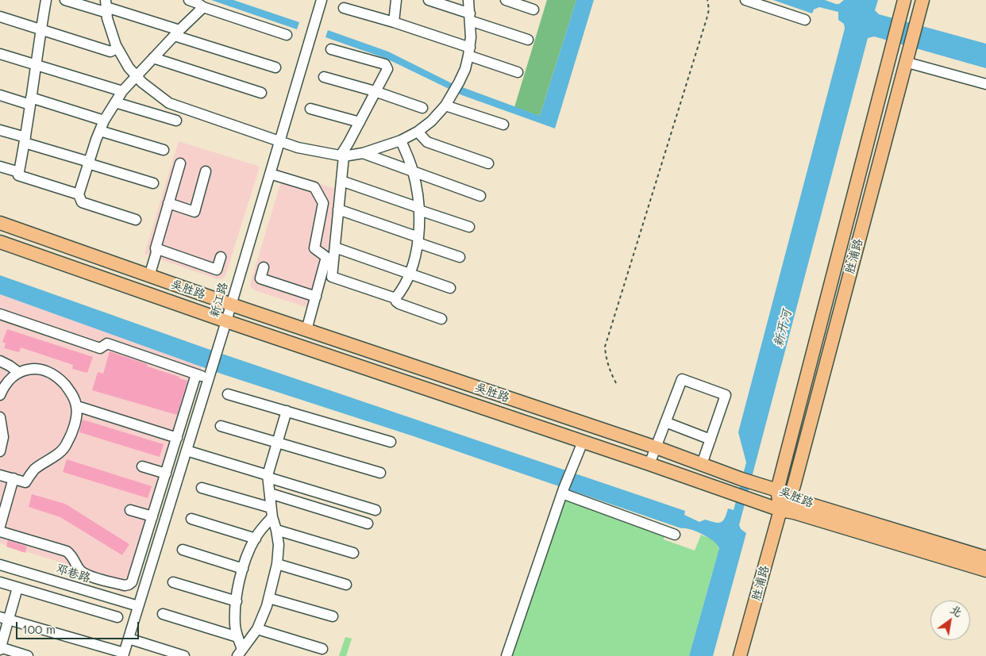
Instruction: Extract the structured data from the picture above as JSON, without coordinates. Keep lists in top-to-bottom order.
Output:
{
  "streets": {
    "main road": ["胜浦路", "吴胜路"],
    "street": ["新江路", "邓巷路"]
  },
  "crossings": [
    ["胜浦路", "吴胜路"],
    ["吴胜路", "新江路"],
    ["新江路", "邓巷路"]
  ],
  "water": ["新开河"],
  "scale_bar": "100 m",
  "north": "top right"
}
